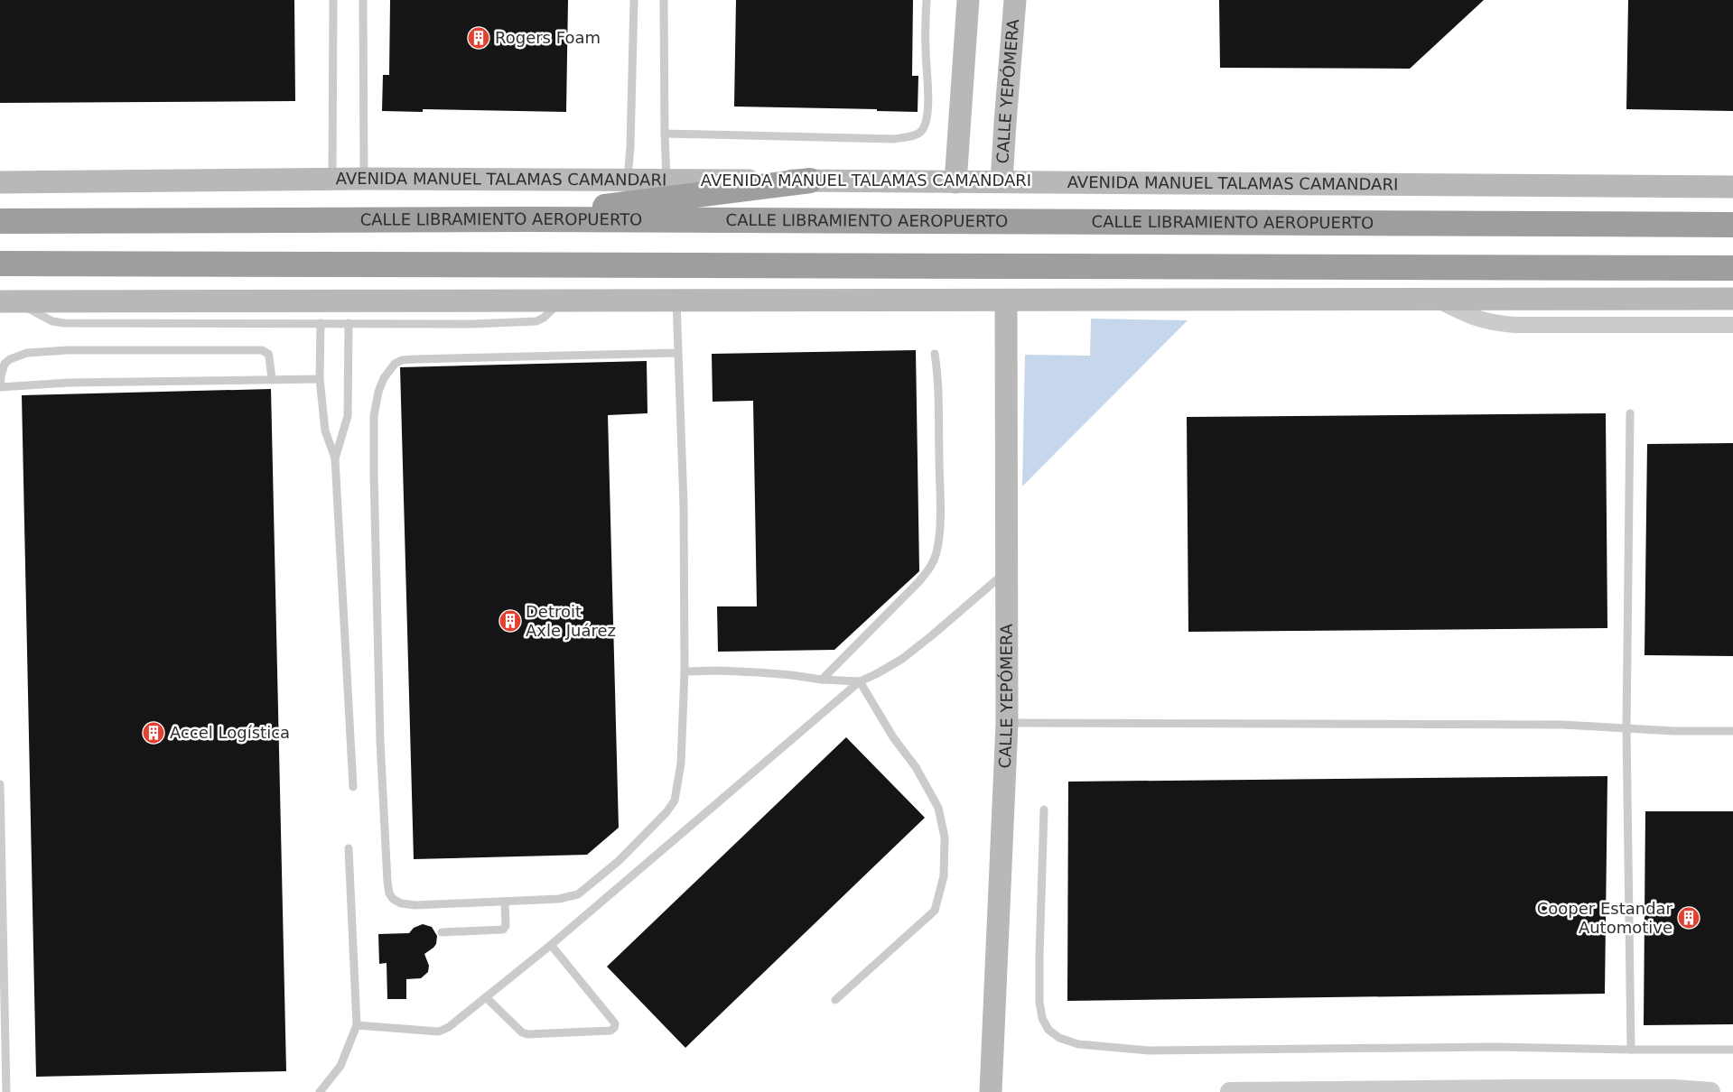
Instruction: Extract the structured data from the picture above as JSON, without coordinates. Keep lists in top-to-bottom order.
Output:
{
  "streets": {
    "highway": ["CALLE LIBRAMIENTO AEROPUERTO"],
    "main road": ["CALLE YEPÓMERA", "AVENIDA MANUEL TALAMAS CAMANDARI"]
  },
  "crossings": [
    ["CALLE YEPÓMERA", "AVENIDA MANUEL TALAMAS CAMANDARI"]
  ],
  "places": {
    "building": [
      "Rogers Foam",
      "Detroit Axle Juárez",
      "Accel Logística",
      "Cooper Estandar Automotive"
    ]
  }
}
